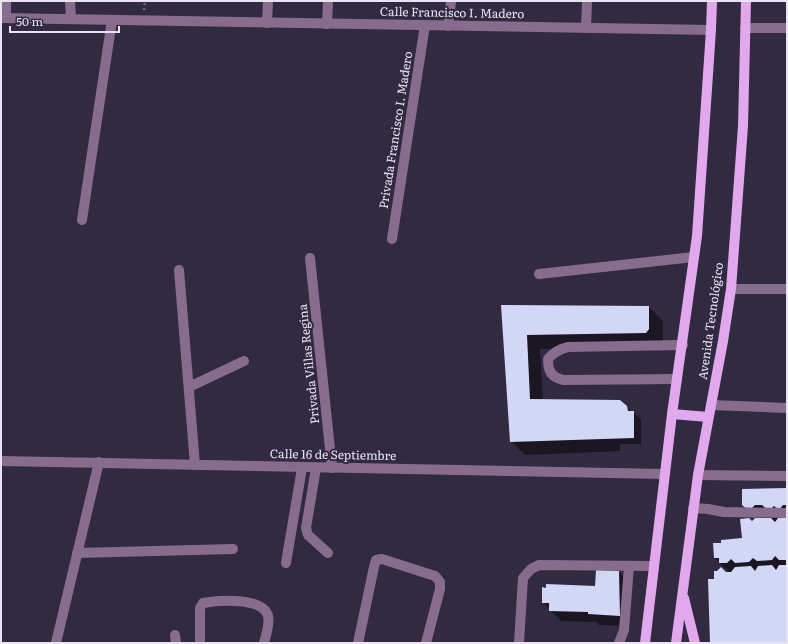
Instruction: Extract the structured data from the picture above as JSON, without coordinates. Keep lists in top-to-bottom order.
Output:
{
  "streets": {
    "main road": ["Avenida Tecnológico"],
    "street": [
      "Calle Francisco I. Madero",
      "Privada Francisco I. Madero",
      "Privada Villas Regina",
      "Calle 16 de Septiembre"
    ]
  },
  "crossings": [
    ["Calle Francisco I. Madero", "Privada Francisco I. Madero"],
    ["Calle Francisco I. Madero", "Avenida Tecnológico"],
    ["Avenida Tecnológico", "Calle 16 de Septiembre"],
    ["Privada Villas Regina", "Calle 16 de Septiembre"]
  ],
  "scale_bar": "50 m"
}
